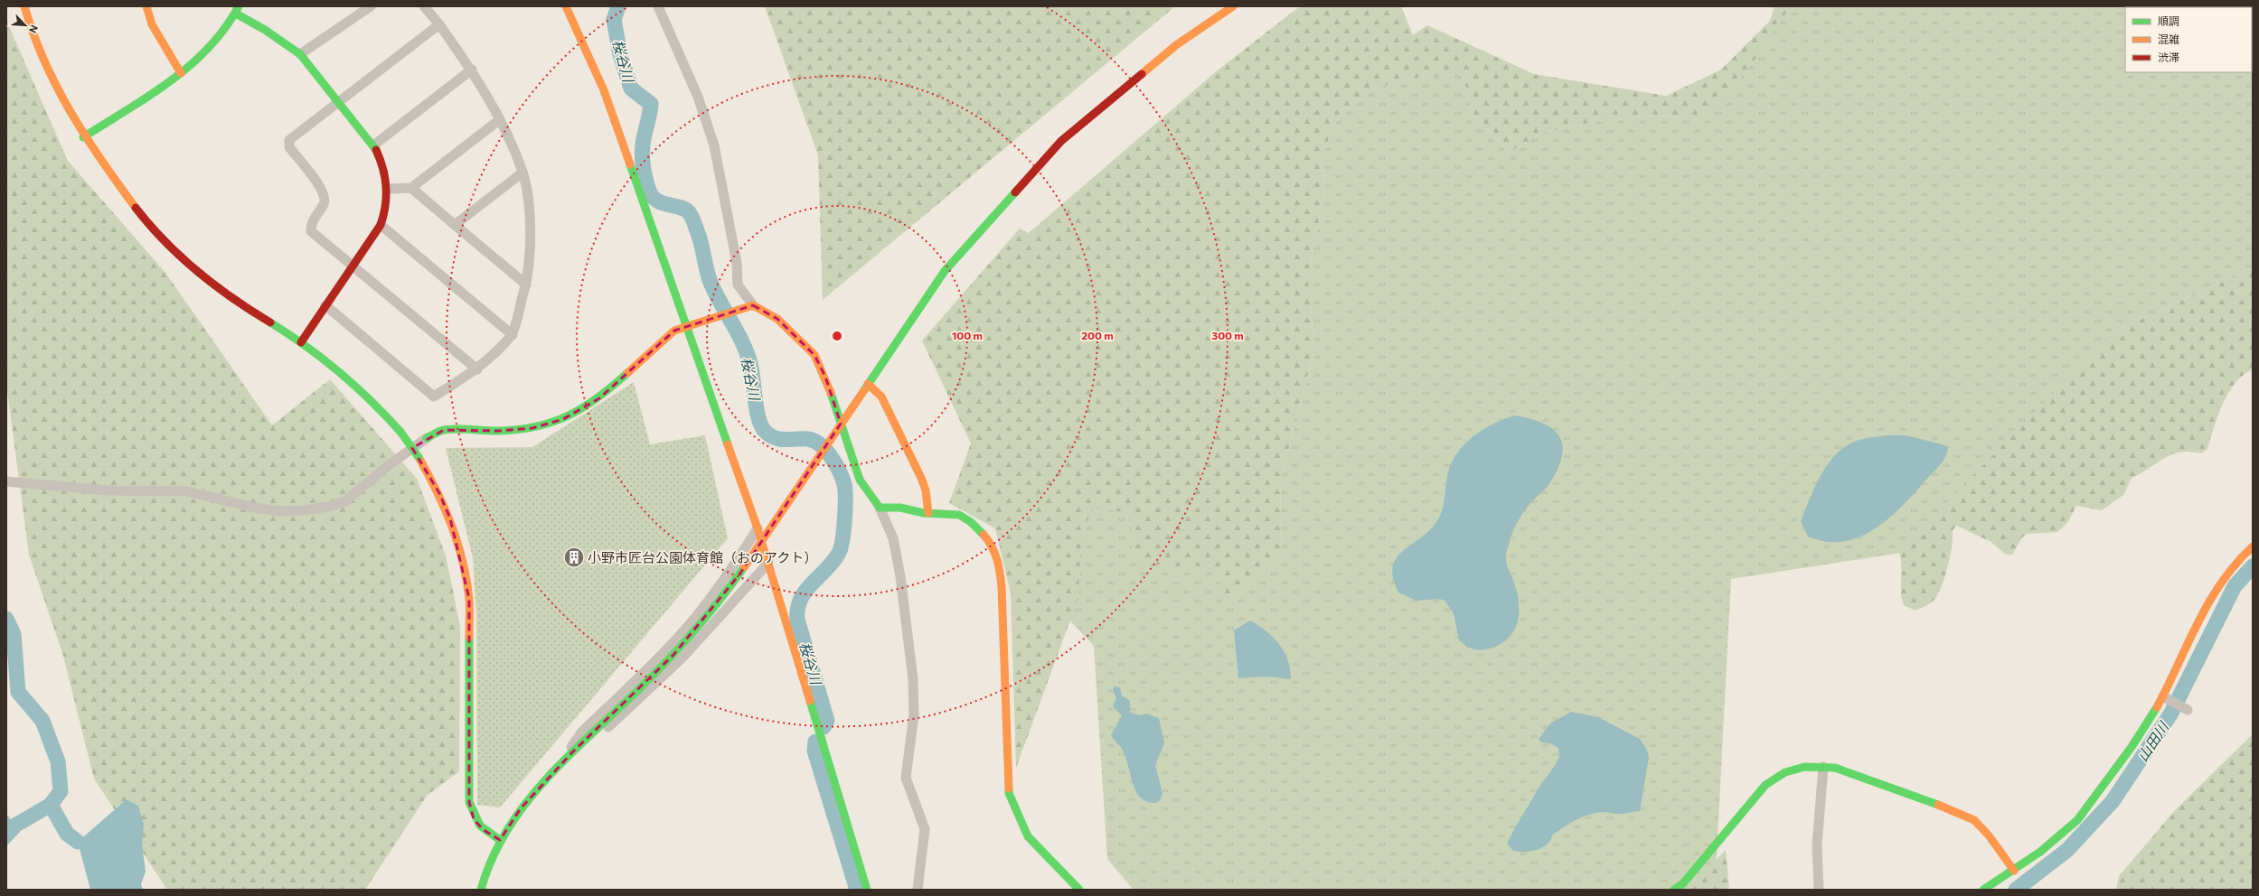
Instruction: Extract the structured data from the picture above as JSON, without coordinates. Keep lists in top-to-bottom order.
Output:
{
  "water": ["桜谷川", "山田川"],
  "places": {
    "building": ["小野市匠台公園体育館（おのアクト）"]
  },
  "legend": ["順調", "混雑", "渋滞"],
  "north": "bottom right",
  "rings": ["100 m", "200 m", "300 m"]
}
